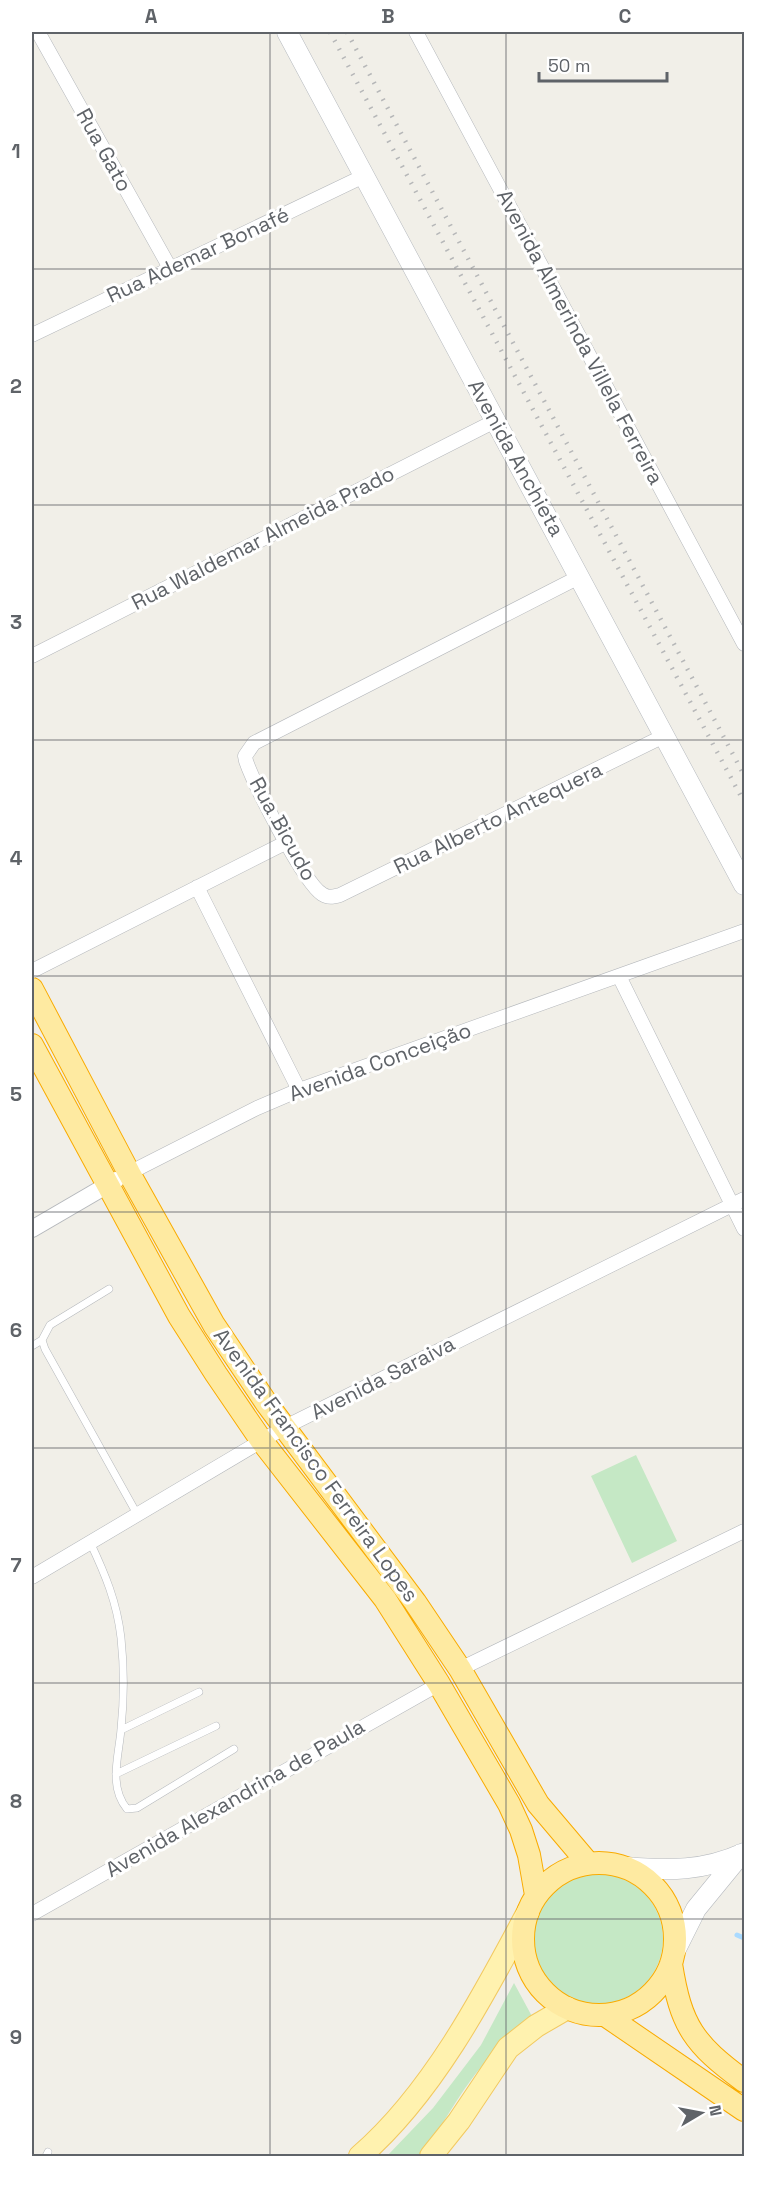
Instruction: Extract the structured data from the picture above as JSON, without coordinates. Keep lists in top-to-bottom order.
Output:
{
  "streets": {
    "highway": ["Avenida Francisco Ferreira Lopes"],
    "main road": ["Avenida Anchieta"],
    "street": [
      "Rua Gato",
      "Rua Ademar Bonafé",
      "Avenida Almerinda Villela Ferreira",
      "Rua Waldemar Almeida Prado",
      "Rua Alberto Antequera",
      "Rua Bicudo",
      "Avenida Conceição",
      "Avenida Saraiva",
      "Avenida Alexandrina de Paula"
    ]
  },
  "crossings": [
    ["Rua Gato", "Rua Ademar Bonafé"],
    ["Rua Ademar Bonafé", "Avenida Anchieta"],
    ["Avenida Anchieta", "Rua Waldemar Almeida Prado"],
    ["Avenida Anchieta", "Rua Alberto Antequera"],
    ["Avenida Anchieta", "Rua Bicudo"],
    ["Rua Alberto Antequera", "Rua Bicudo"],
    ["Avenida Conceição", "Avenida Francisco Ferreira Lopes"],
    ["Avenida Saraiva", "Avenida Francisco Ferreira Lopes"],
    ["Avenida Francisco Ferreira Lopes", "Avenida Alexandrina de Paula"]
  ],
  "scale_bar": "50 m",
  "north": "right",
  "grid": {
    "columns": ["A", "B", "C"],
    "rows": [
      "1",
      "2",
      "3",
      "4",
      "5",
      "6",
      "7",
      "8",
      "9"
    ]
  }
}
